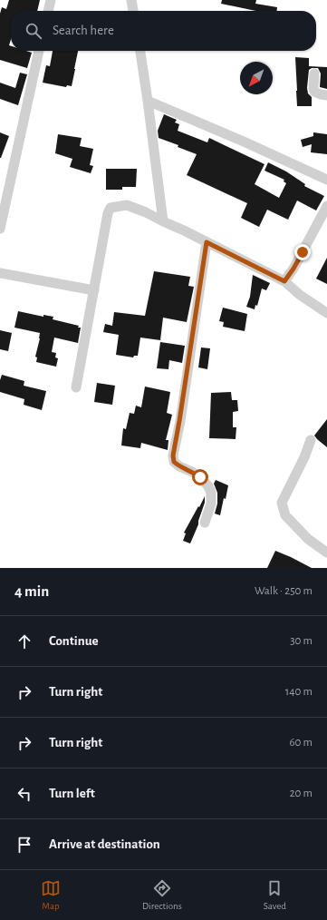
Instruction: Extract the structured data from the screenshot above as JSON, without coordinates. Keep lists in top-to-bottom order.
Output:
{
  "north": "bottom left",
  "page": {
    "search": "Search here",
    "heading": ["4 min", "Walk · 250 m"],
    "list": [
      ["Continue", "30 m"],
      ["Turn right", "140 m"],
      ["Turn right", "60 m"],
      ["Turn left", "20 m"],
      "Arrive at destination"
    ],
    "nav": ["Map", "Directions", "Saved"]
  }
}
